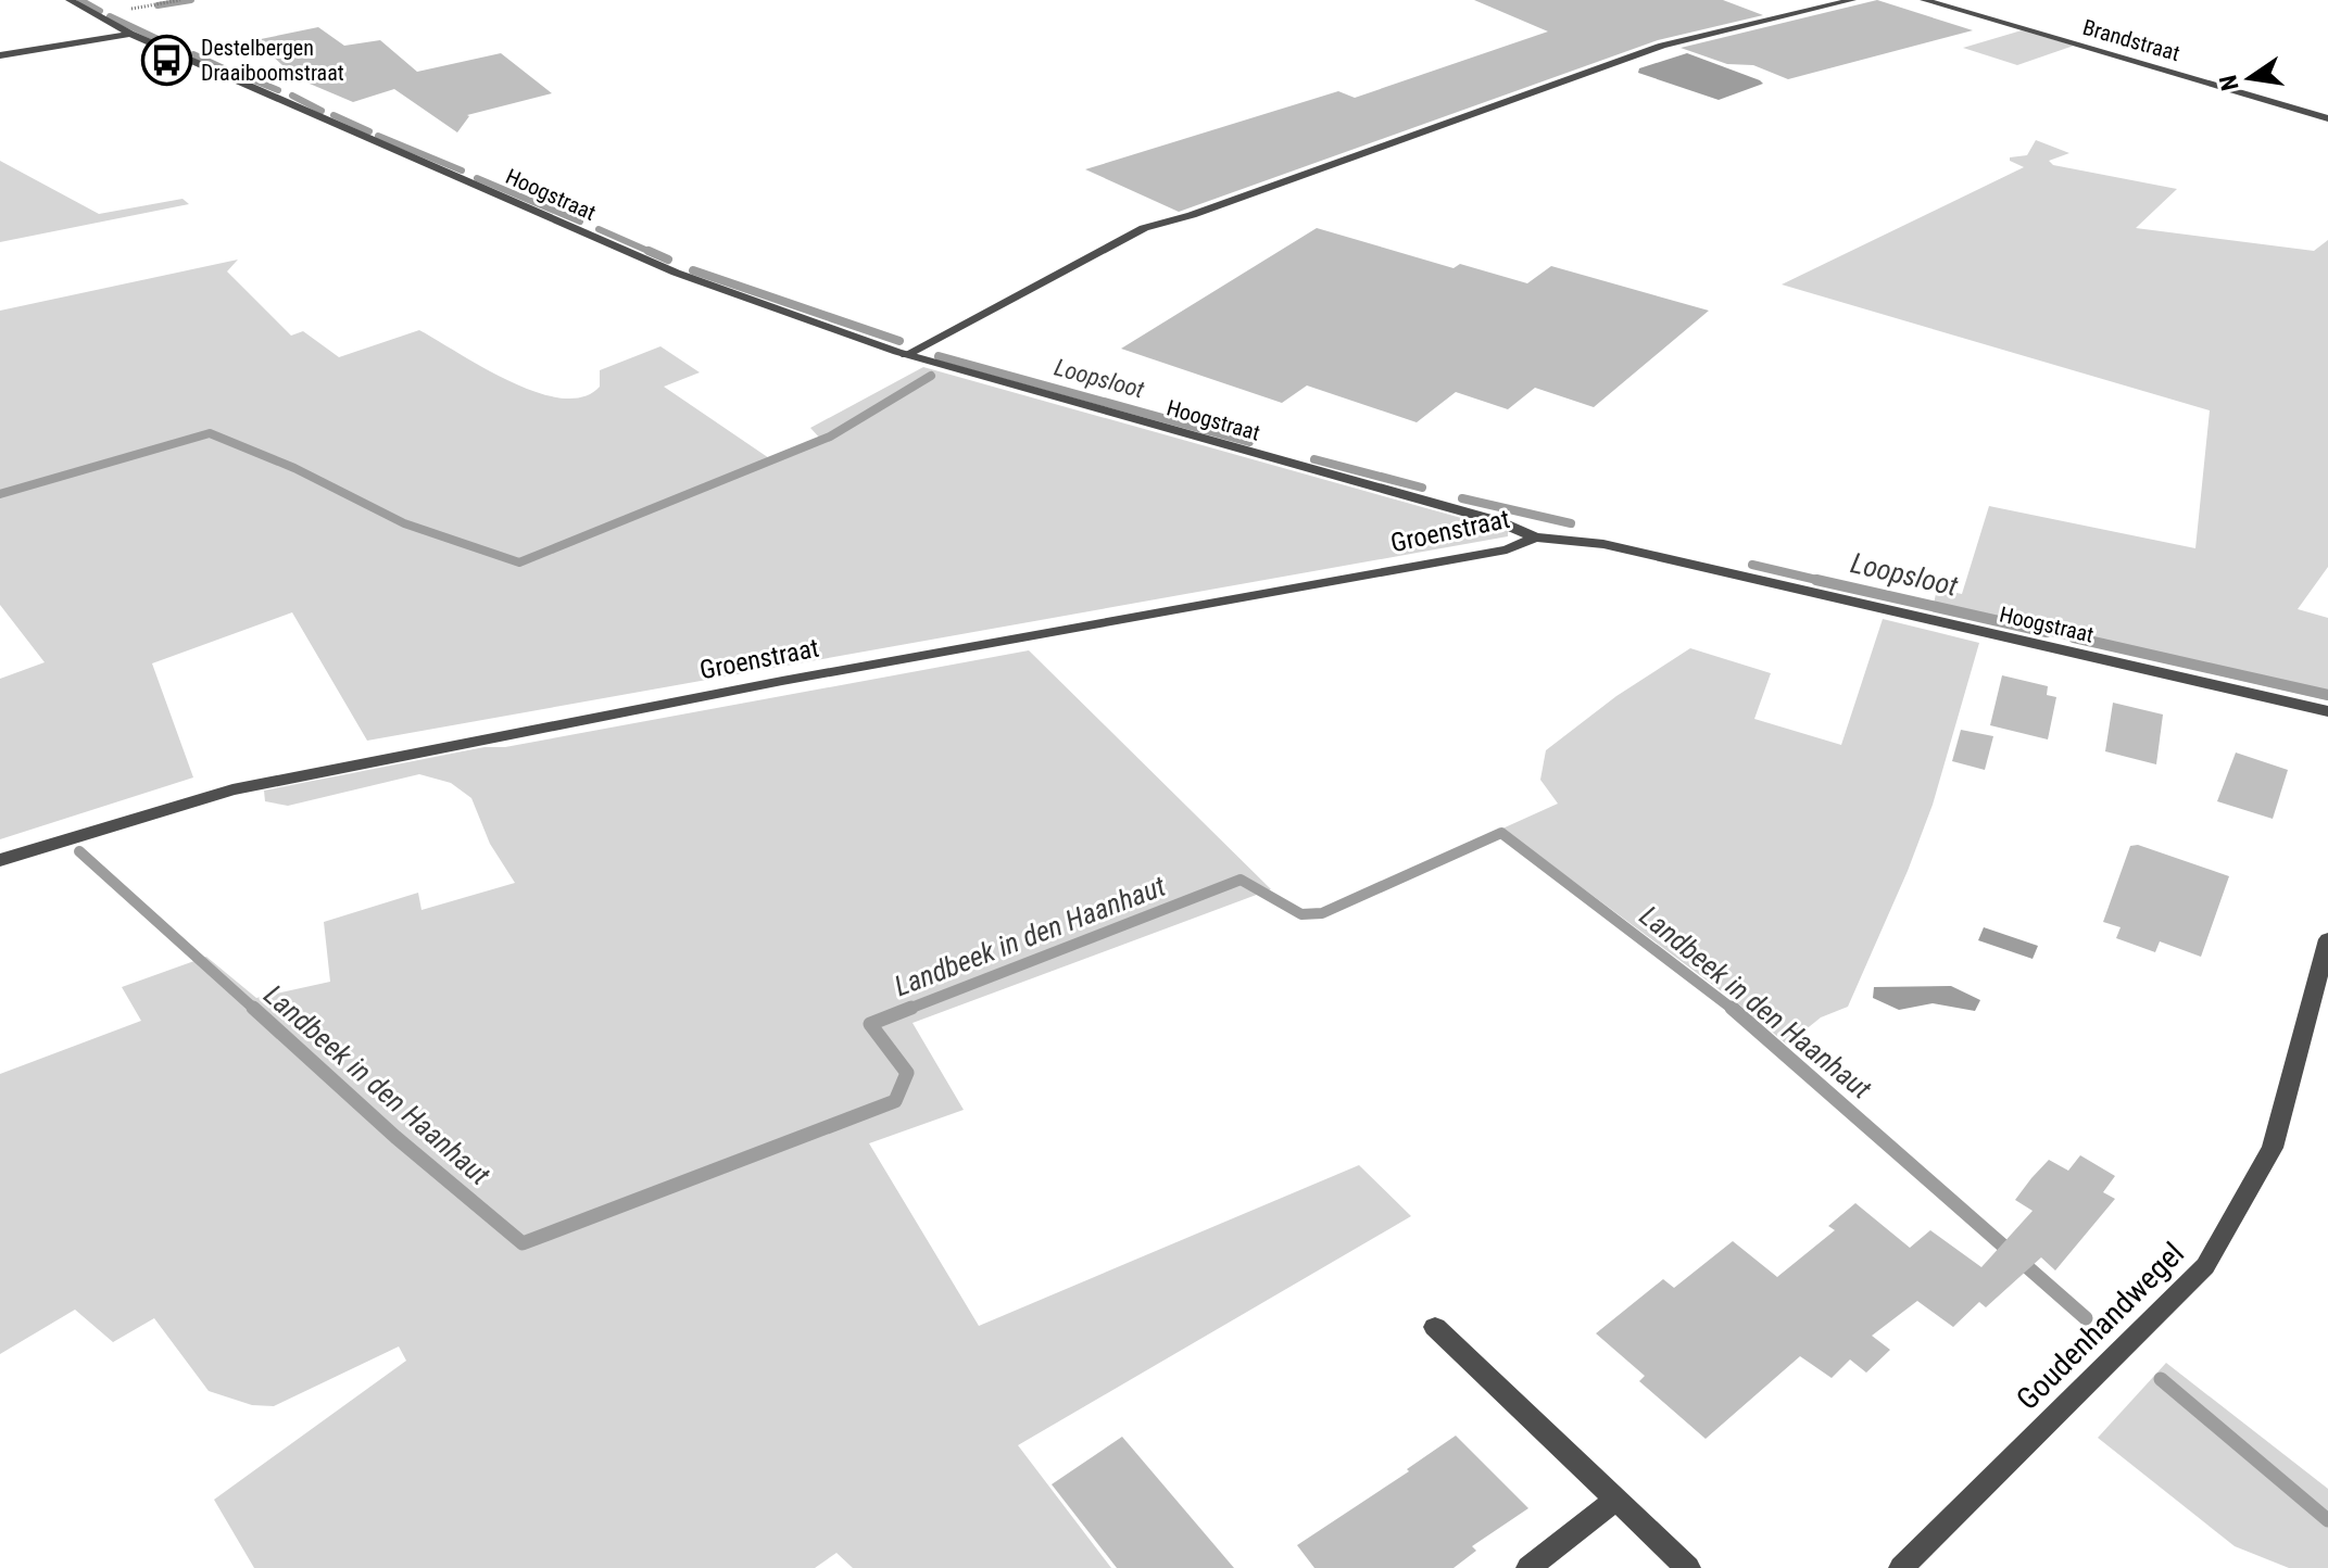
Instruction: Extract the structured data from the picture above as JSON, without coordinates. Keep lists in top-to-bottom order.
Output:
{
  "streets": {
    "street": [
      "Brandstraat",
      "Hoogstraat",
      "Groenstraat",
      "Goudenhandwegel"
    ]
  },
  "crossings": [
    ["Hoogstraat", "Groenstraat"]
  ],
  "water": ["Loopsloot", "Landbeek in den Haanhaut"],
  "places": {
    "bus stop": ["Destelbergen Draaiboomstraat"]
  },
  "north": "left"
}
